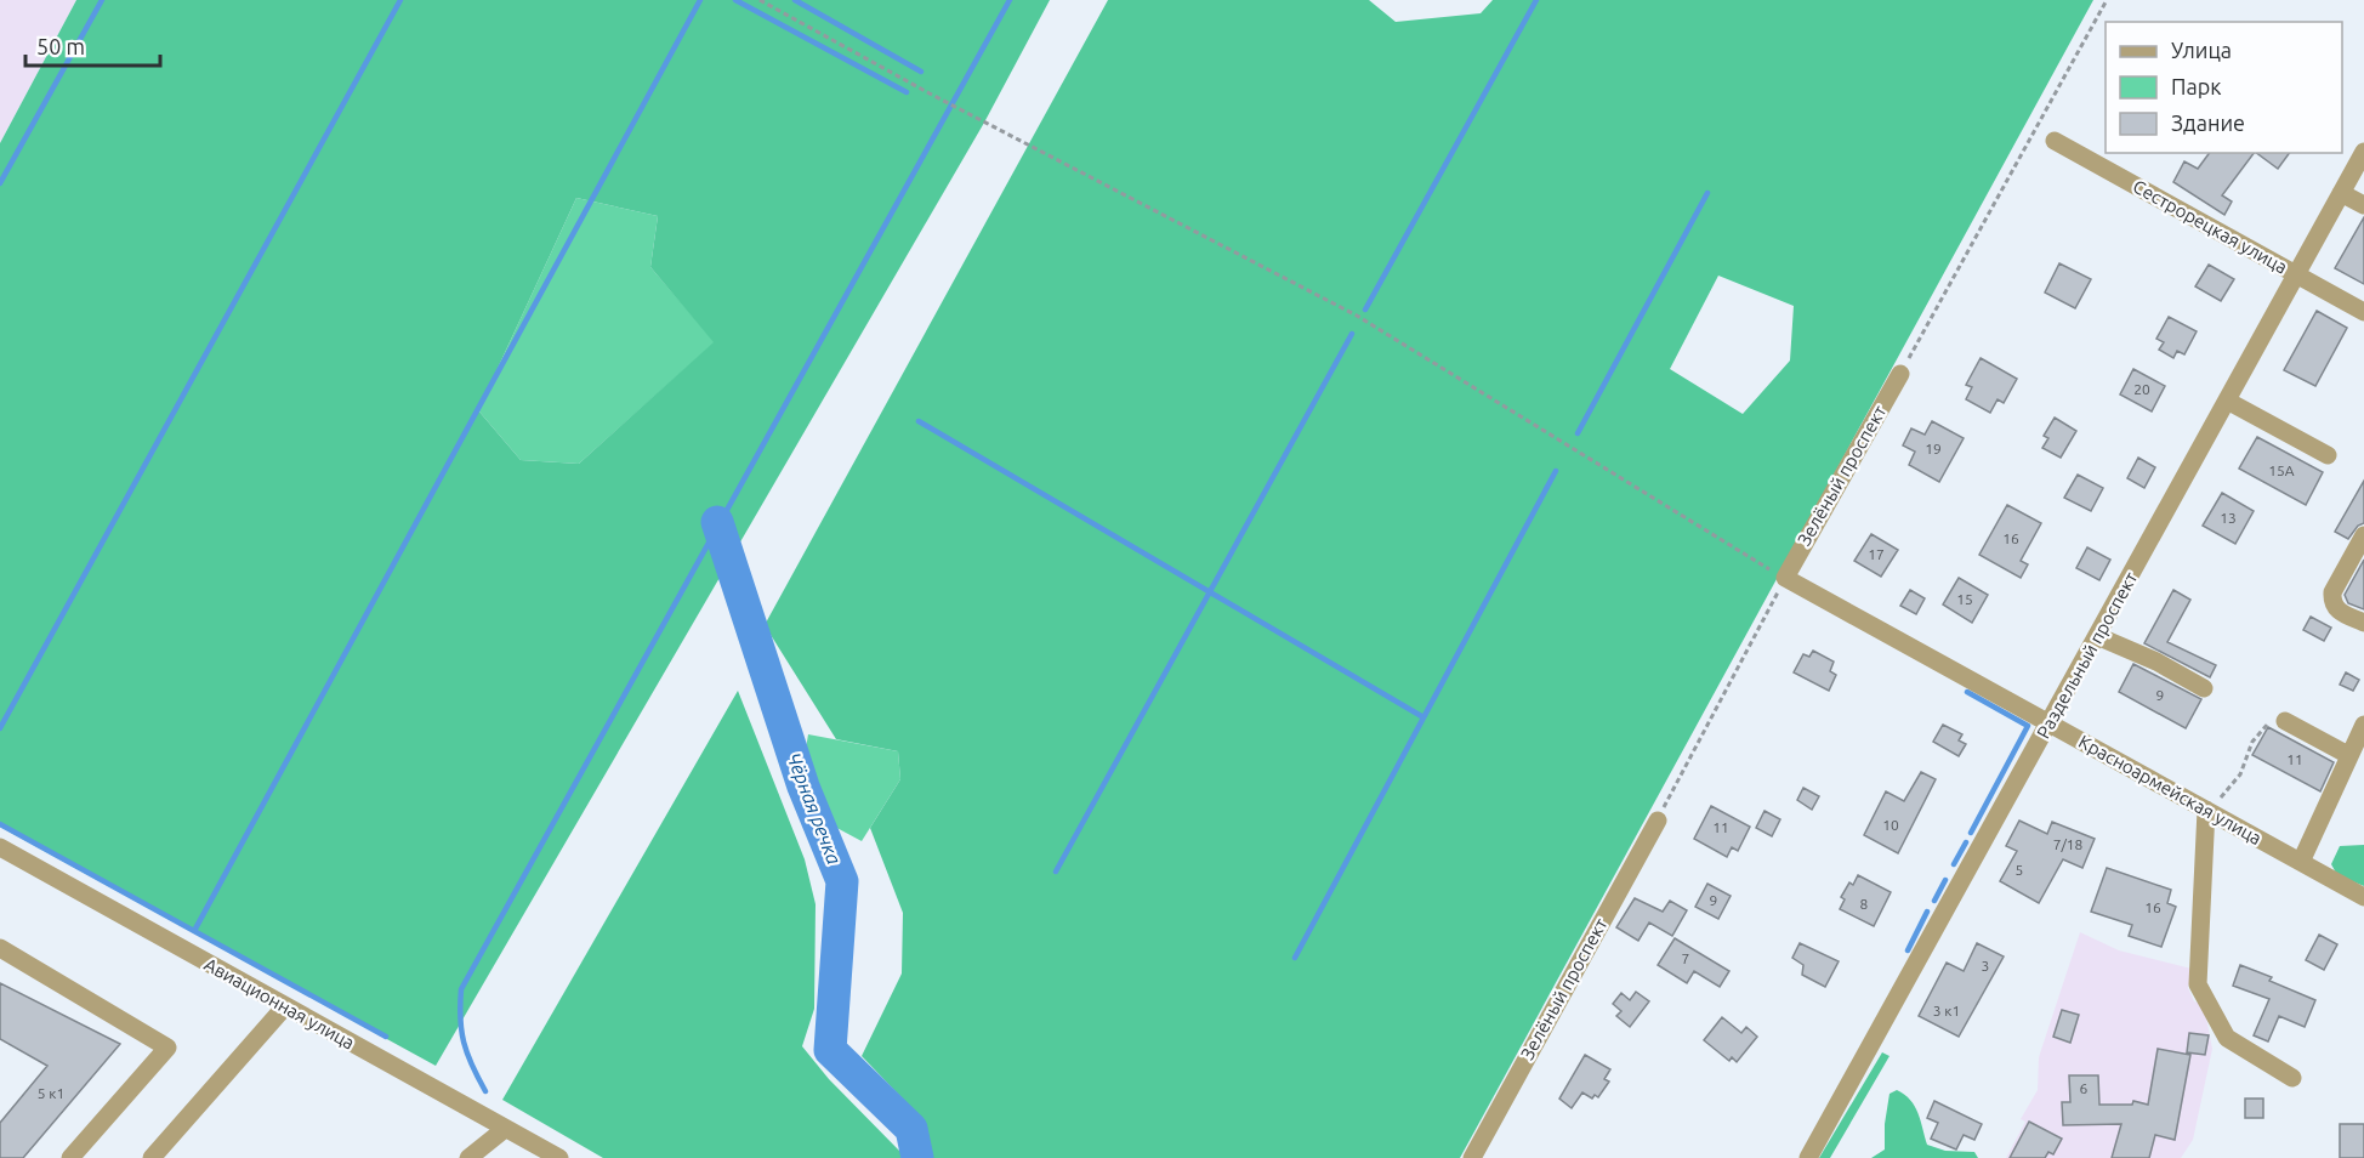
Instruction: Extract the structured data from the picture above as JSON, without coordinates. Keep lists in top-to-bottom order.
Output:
{
  "streets": {
    "street": [
      "Сестрорецкая улица",
      "Зелёный проспект",
      "Раздельный проспект",
      "Красноармейская улица",
      "Авиационная улица"
    ]
  },
  "crossings": [
    ["Сестрорецкая улица", "Раздельный проспект"],
    ["Зелёный проспект", "Красноармейская улица"],
    ["Раздельный проспект", "Красноармейская улица"]
  ],
  "water": ["Чёрная речка"],
  "house_numbers": [
    "20",
    "19",
    "15А",
    "13",
    "16",
    "17",
    "15",
    "9",
    "11",
    "10",
    "11",
    "7/18",
    "5",
    "9",
    "8",
    "16",
    "7",
    "3",
    "3 к1",
    "6",
    "5 к1"
  ],
  "legend": ["Улица", "Парк", "Здание"],
  "scale_bar": "50 m"
}
